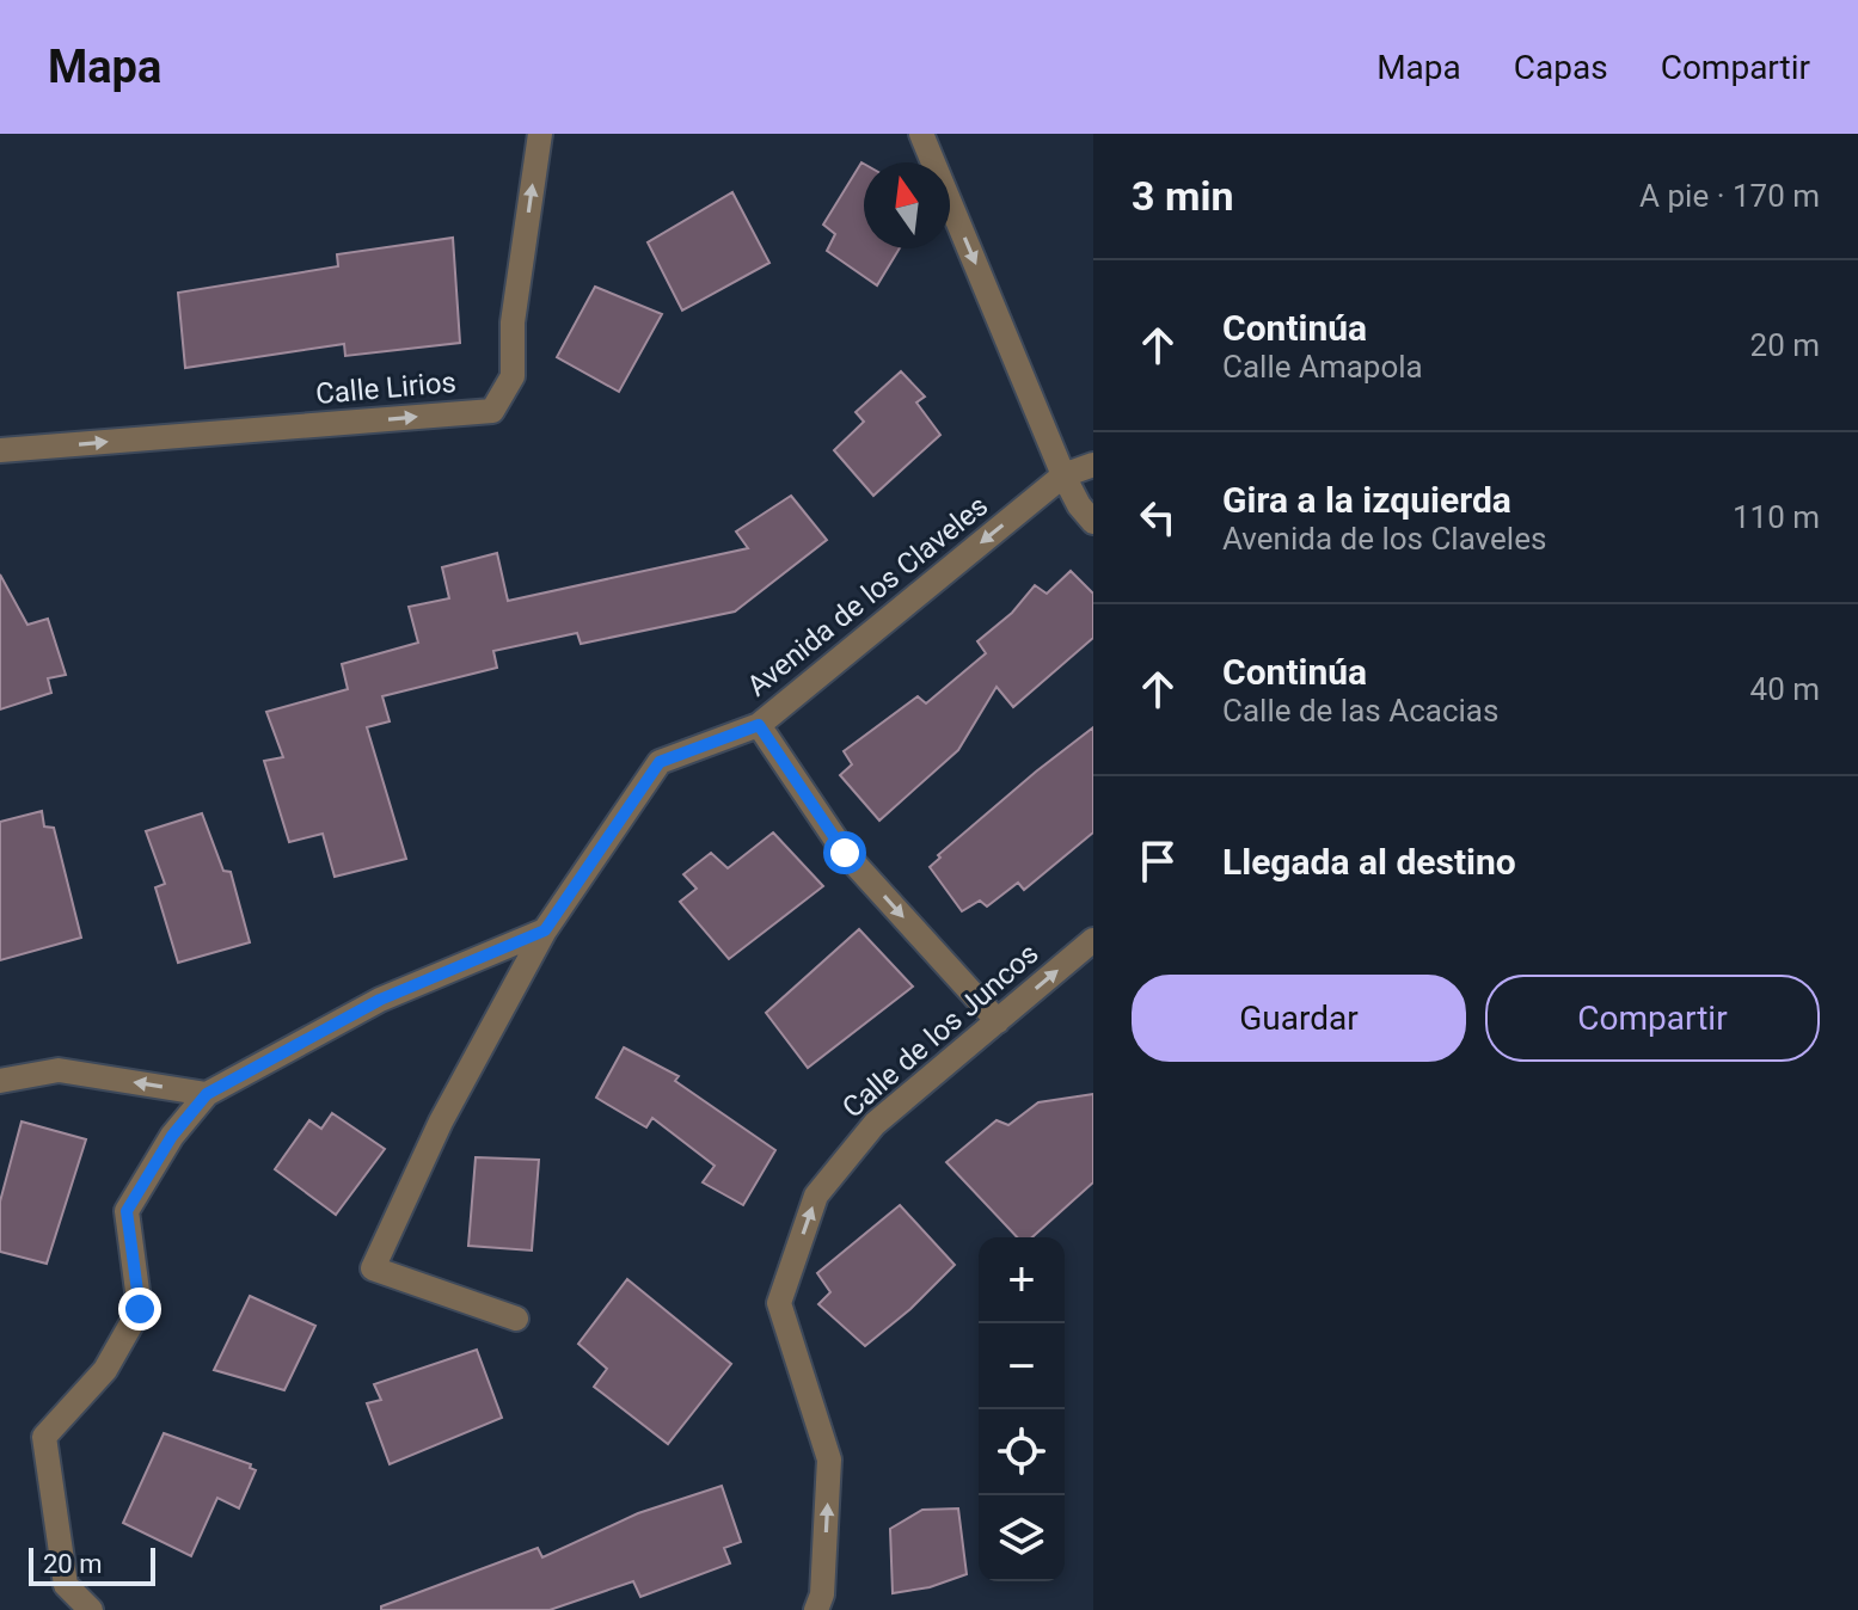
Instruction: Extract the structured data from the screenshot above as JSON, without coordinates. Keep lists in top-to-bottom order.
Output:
{
  "streets": {
    "street": ["Calle Lirios", "Avenida de los Claveles", "Calle de los Juncos"]
  },
  "one_way": ["Calle Lirios", "Calle de los Juncos"],
  "scale_bar": "20 m",
  "north": "top",
  "page": {
    "header": "Mapa",
    "nav": ["Mapa", "Capas", "Compartir"],
    "heading": ["3 min", "A pie · 170 m"],
    "list": [
      ["Continúa", "Calle Amapola", "20 m"],
      ["Gira a la izquierda", "Avenida de los Claveles", "110 m"],
      ["Continúa", "Calle de las Acacias", "40 m"],
      "Llegada al destino"
    ],
    "buttons": ["Guardar", "Compartir"],
    "map_buttons": ["+", "−"],
    "scale": "20 m"
  }
}
